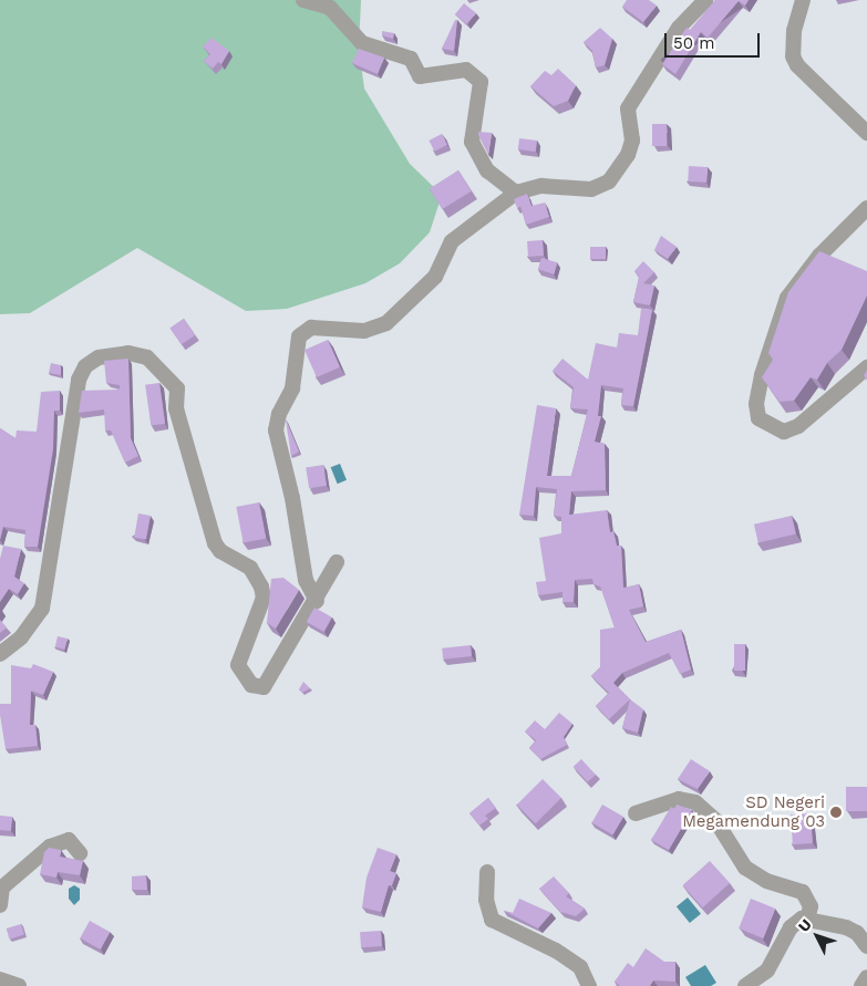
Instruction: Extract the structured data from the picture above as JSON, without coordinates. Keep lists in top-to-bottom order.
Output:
{
  "places": ["SD Negeri Megamendung 03"],
  "scale_bar": "50 m",
  "north": "top left"
}
